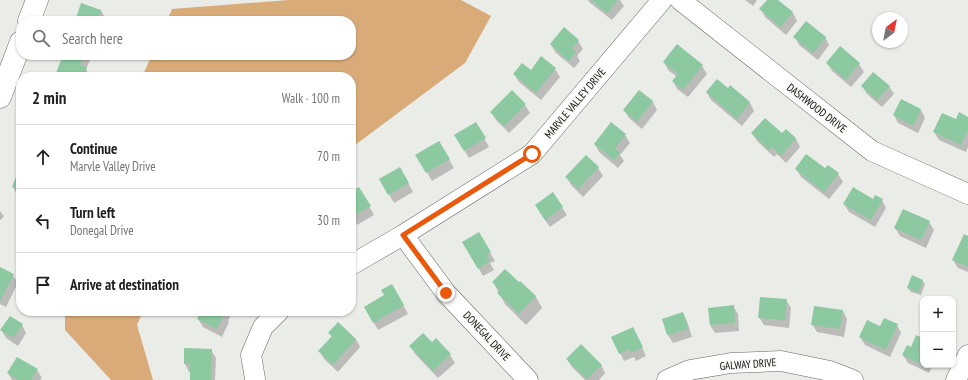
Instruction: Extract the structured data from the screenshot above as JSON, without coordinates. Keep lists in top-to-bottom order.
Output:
{
  "streets": {
    "street": [
      "MARVLE VALLEY DRIVE",
      "DASHWOOD DRIVE",
      "DONEGAL DRIVE",
      "GALWAY DRIVE"
    ]
  },
  "crossings": [
    ["MARVLE VALLEY DRIVE", "DONEGAL DRIVE"]
  ],
  "north": "top right",
  "page": {
    "search": "Search here",
    "heading": ["2 min", "Walk · 100 m"],
    "list": [
      ["Continue", "Marvle Valley Drive", "70 m"],
      ["Turn left", "Donegal Drive", "30 m"],
      "Arrive at destination"
    ],
    "map_buttons": ["+", "−"]
  }
}
